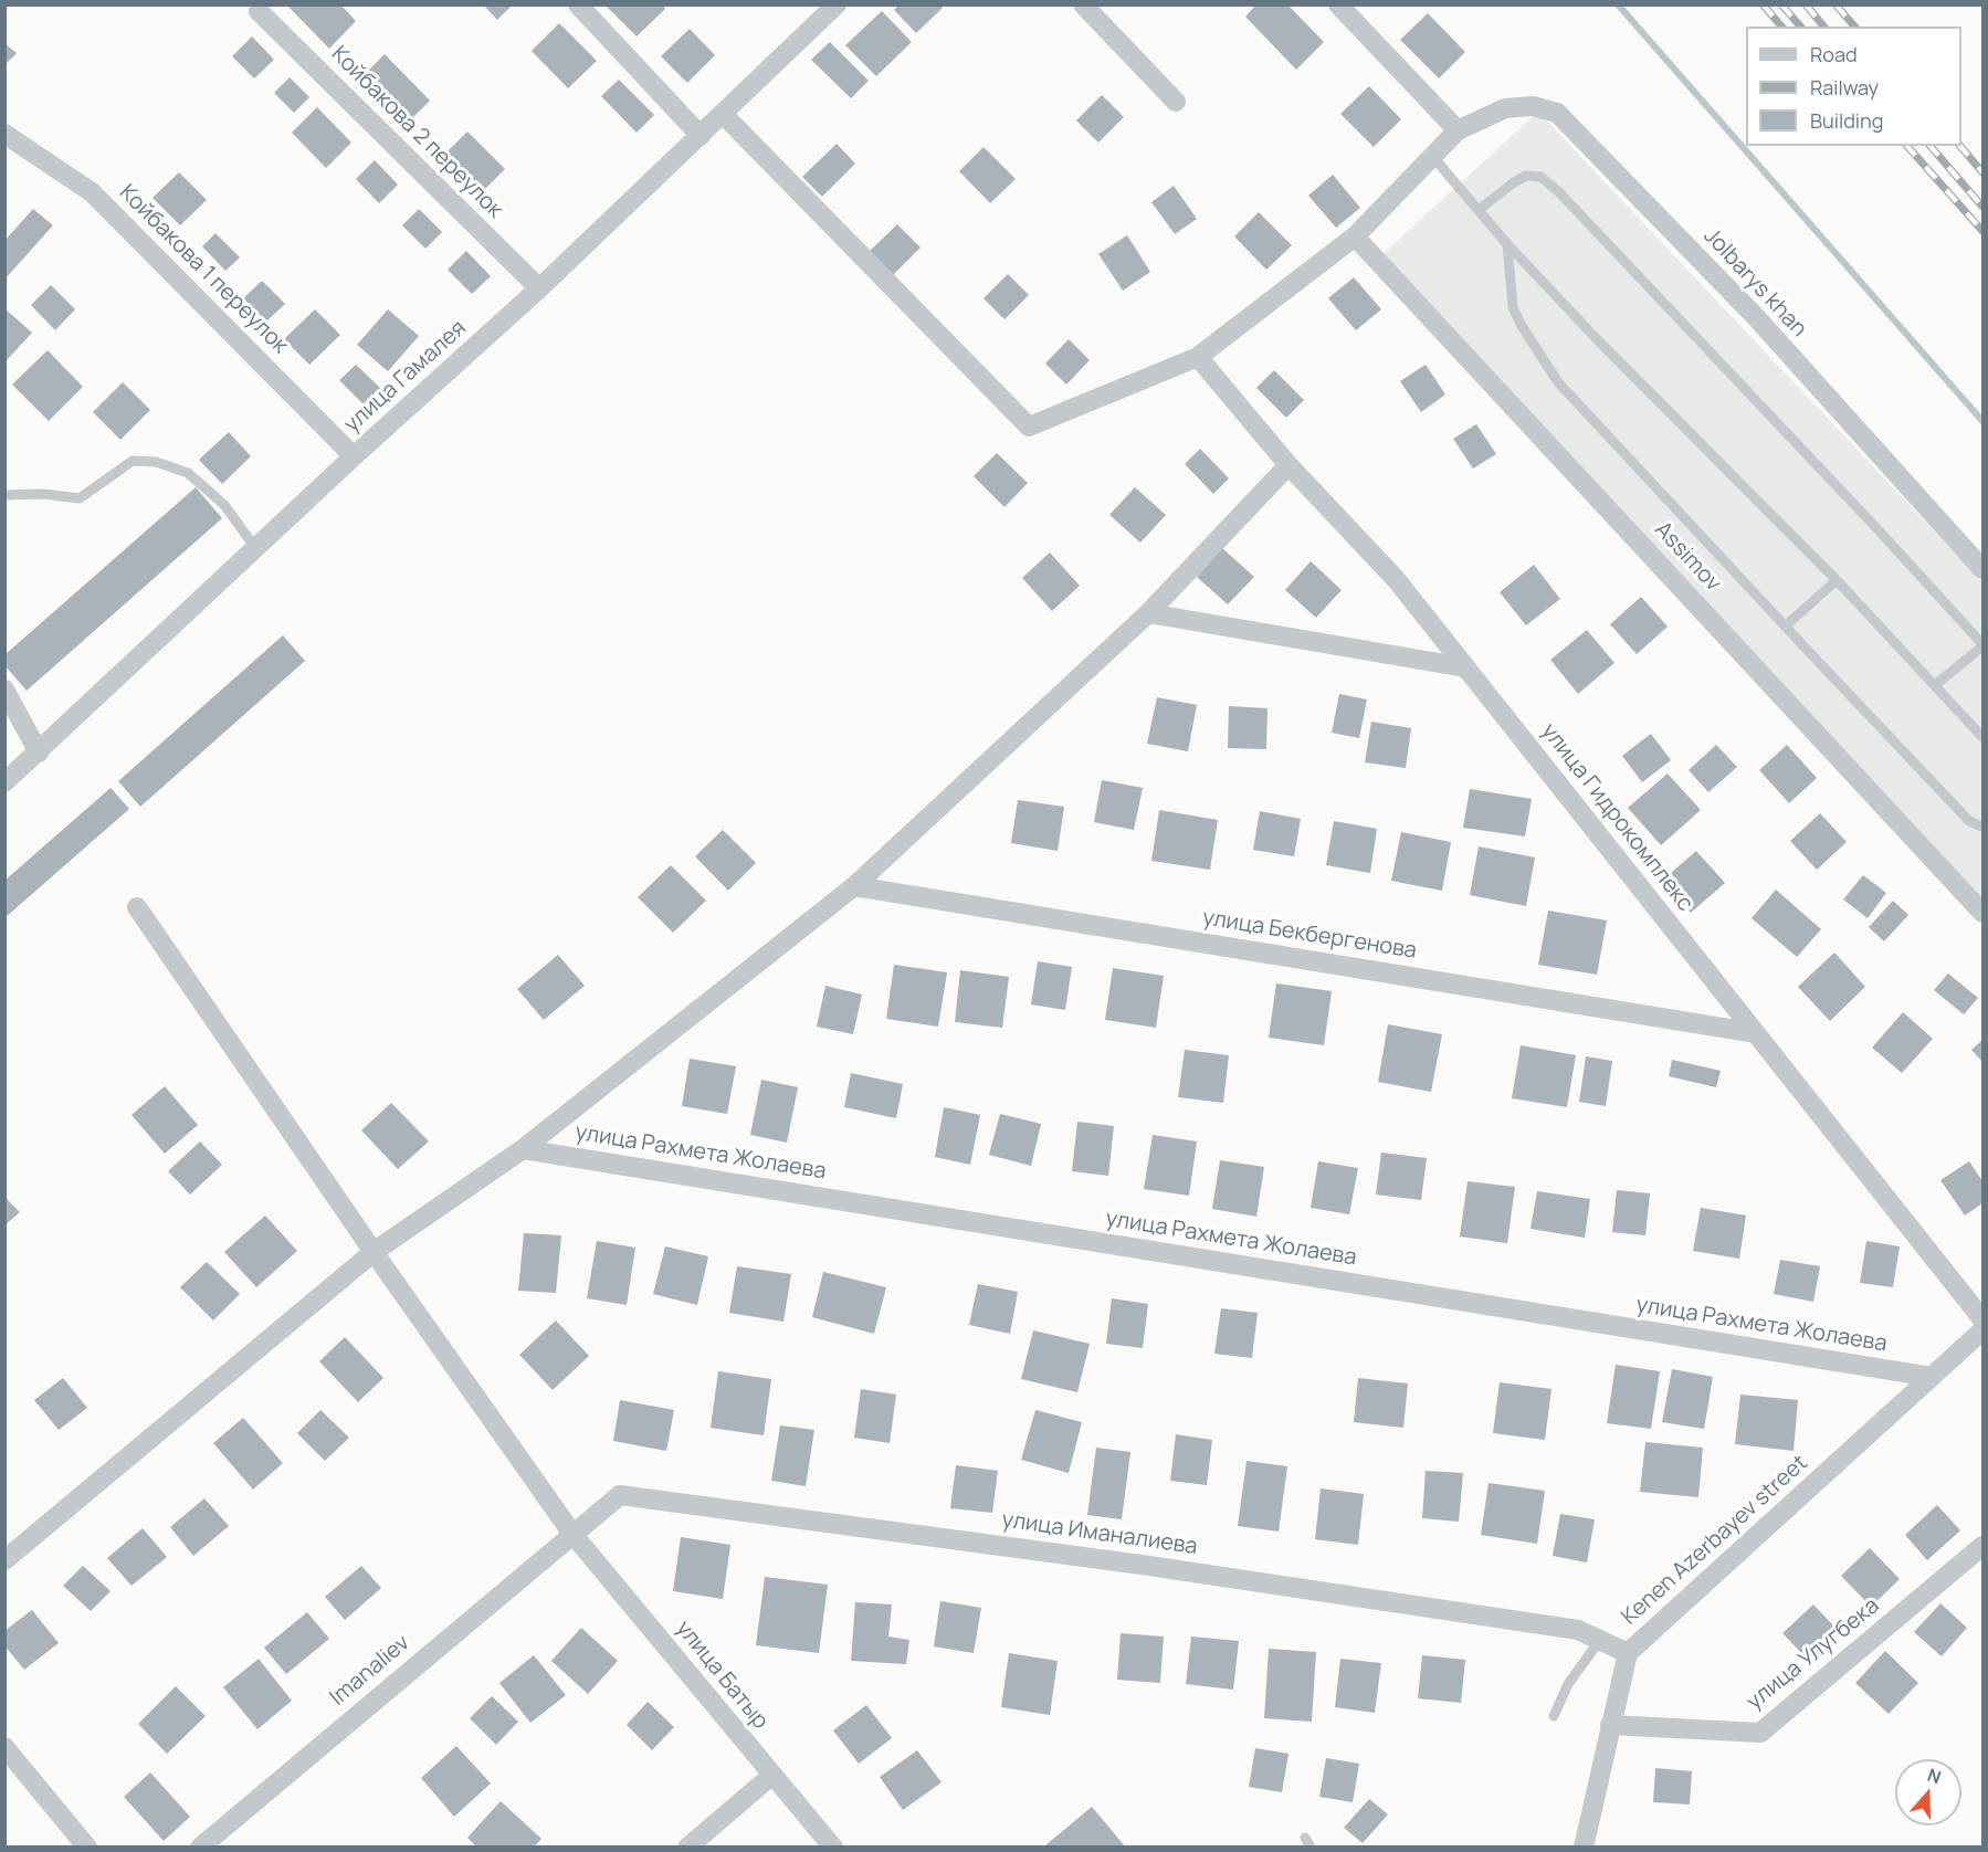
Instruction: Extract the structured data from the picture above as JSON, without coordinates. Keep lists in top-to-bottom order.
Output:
{
  "streets": {
    "street": [
      "Койбакова 2 переулок",
      "Койбакова 1 переулок",
      "Jolbarys khan",
      "улица Гамалея",
      "Assimov",
      "улица Гидрокомплекс",
      "улица Бекбергенова",
      "улица Рахмета Жолаева",
      "улица Иманалиева",
      "Kenen Azerbayev street",
      "улица Улугбека",
      "Imanaliev",
      "улица Батыр"
    ]
  },
  "crossings": [
    ["Койбакова 2 переулок", "улица Гамалея"],
    ["Койбакова 1 переулок", "улица Гамалея"],
    ["улица Гидрокомплекс", "улица Бекбергенова"],
    ["улица Рахмета Жолаева", "Kenen Azerbayev street"],
    ["улица Иманалиева", "Kenen Azerbayev street"],
    ["улица Иманалиева", "Imanaliev"],
    ["улица Иманалиева", "улица Батыр"],
    ["Kenen Azerbayev street", "улица Улугбека"],
    ["Imanaliev", "улица Батыр"]
  ],
  "legend": ["Road", "Railway", "Building"],
  "north": "top"
}
